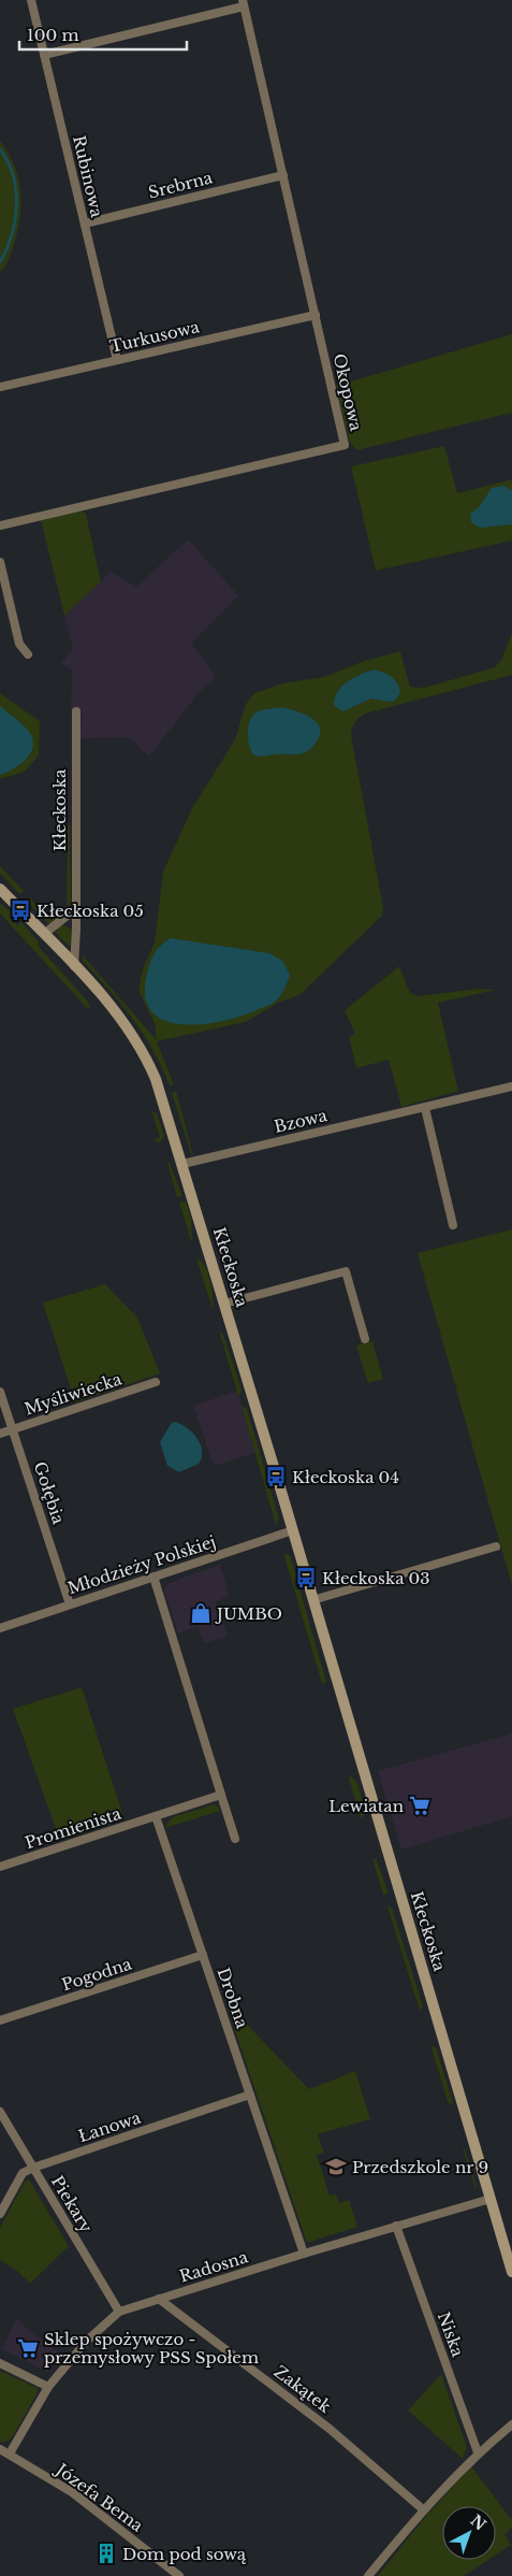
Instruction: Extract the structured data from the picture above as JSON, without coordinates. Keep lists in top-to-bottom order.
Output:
{
  "streets": {
    "main road": ["Kłeckoska"],
    "street": [
      "Rubinowa",
      "Srebrna",
      "Turkusowa",
      "Okopowa",
      "Bzowa",
      "Myśliwiecka",
      "Gołębia",
      "Młodzieży Polskiej",
      "Promienista",
      "Pogodna",
      "Drobna",
      "Łanowa",
      "Piekary",
      "Radosna",
      "Niska",
      "Zakątek",
      "Józefa Bema"
    ]
  },
  "crossings": [
    ["Rubinowa", "Srebrna"],
    ["Rubinowa", "Turkusowa"],
    ["Srebrna", "Okopowa"],
    ["Turkusowa", "Okopowa"],
    ["Kłeckoska", "Bzowa"],
    ["Kłeckoska", "Młodzieży Polskiej"],
    ["Kłeckoska", "Radosna"],
    ["Myśliwiecka", "Gołębia"],
    ["Gołębia", "Młodzieży Polskiej"],
    ["Promienista", "Drobna"],
    ["Pogodna", "Drobna"],
    ["Drobna", "Łanowa"],
    ["Drobna", "Radosna"],
    ["Łanowa", "Piekary"],
    ["Piekary", "Radosna"],
    ["Radosna", "Niska"],
    ["Radosna", "Zakątek"],
    ["Radosna", "Józefa Bema"]
  ],
  "places": {
    "bus stop": ["Kłeckoska 05", "Kłeckoska 04", "Kłeckoska 03"],
    "shop": ["JUMBO"],
    "supermarket": ["Lewiatan", "Sklep spożywczo - przemysłowy PSS Społem"],
    "school or university": ["Przedszkole nr 9"],
    "building": ["Dom pod sową"]
  },
  "scale_bar": "100 m",
  "north": "top right"
}
